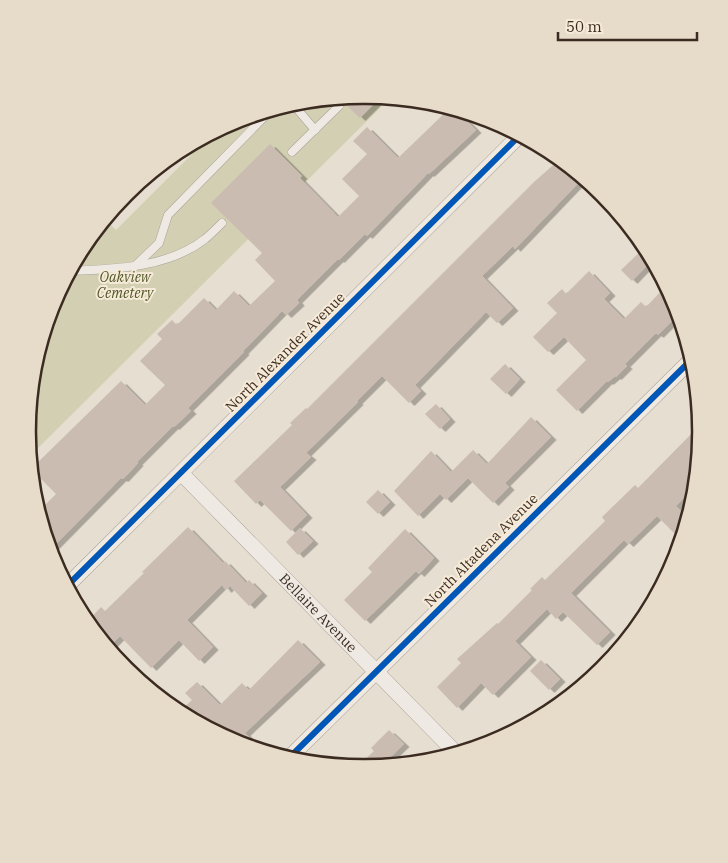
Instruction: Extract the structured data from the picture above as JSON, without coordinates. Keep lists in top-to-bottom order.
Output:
{
  "streets": {
    "street": ["North Alexander Avenue", "North Altadena Avenue", "Bellaire Avenue"]
  },
  "crossings": [
    ["North Alexander Avenue", "Bellaire Avenue"],
    ["North Altadena Avenue", "Bellaire Avenue"]
  ],
  "parks": ["Oakview Cemetery"],
  "scale_bar": "50 m"
}
